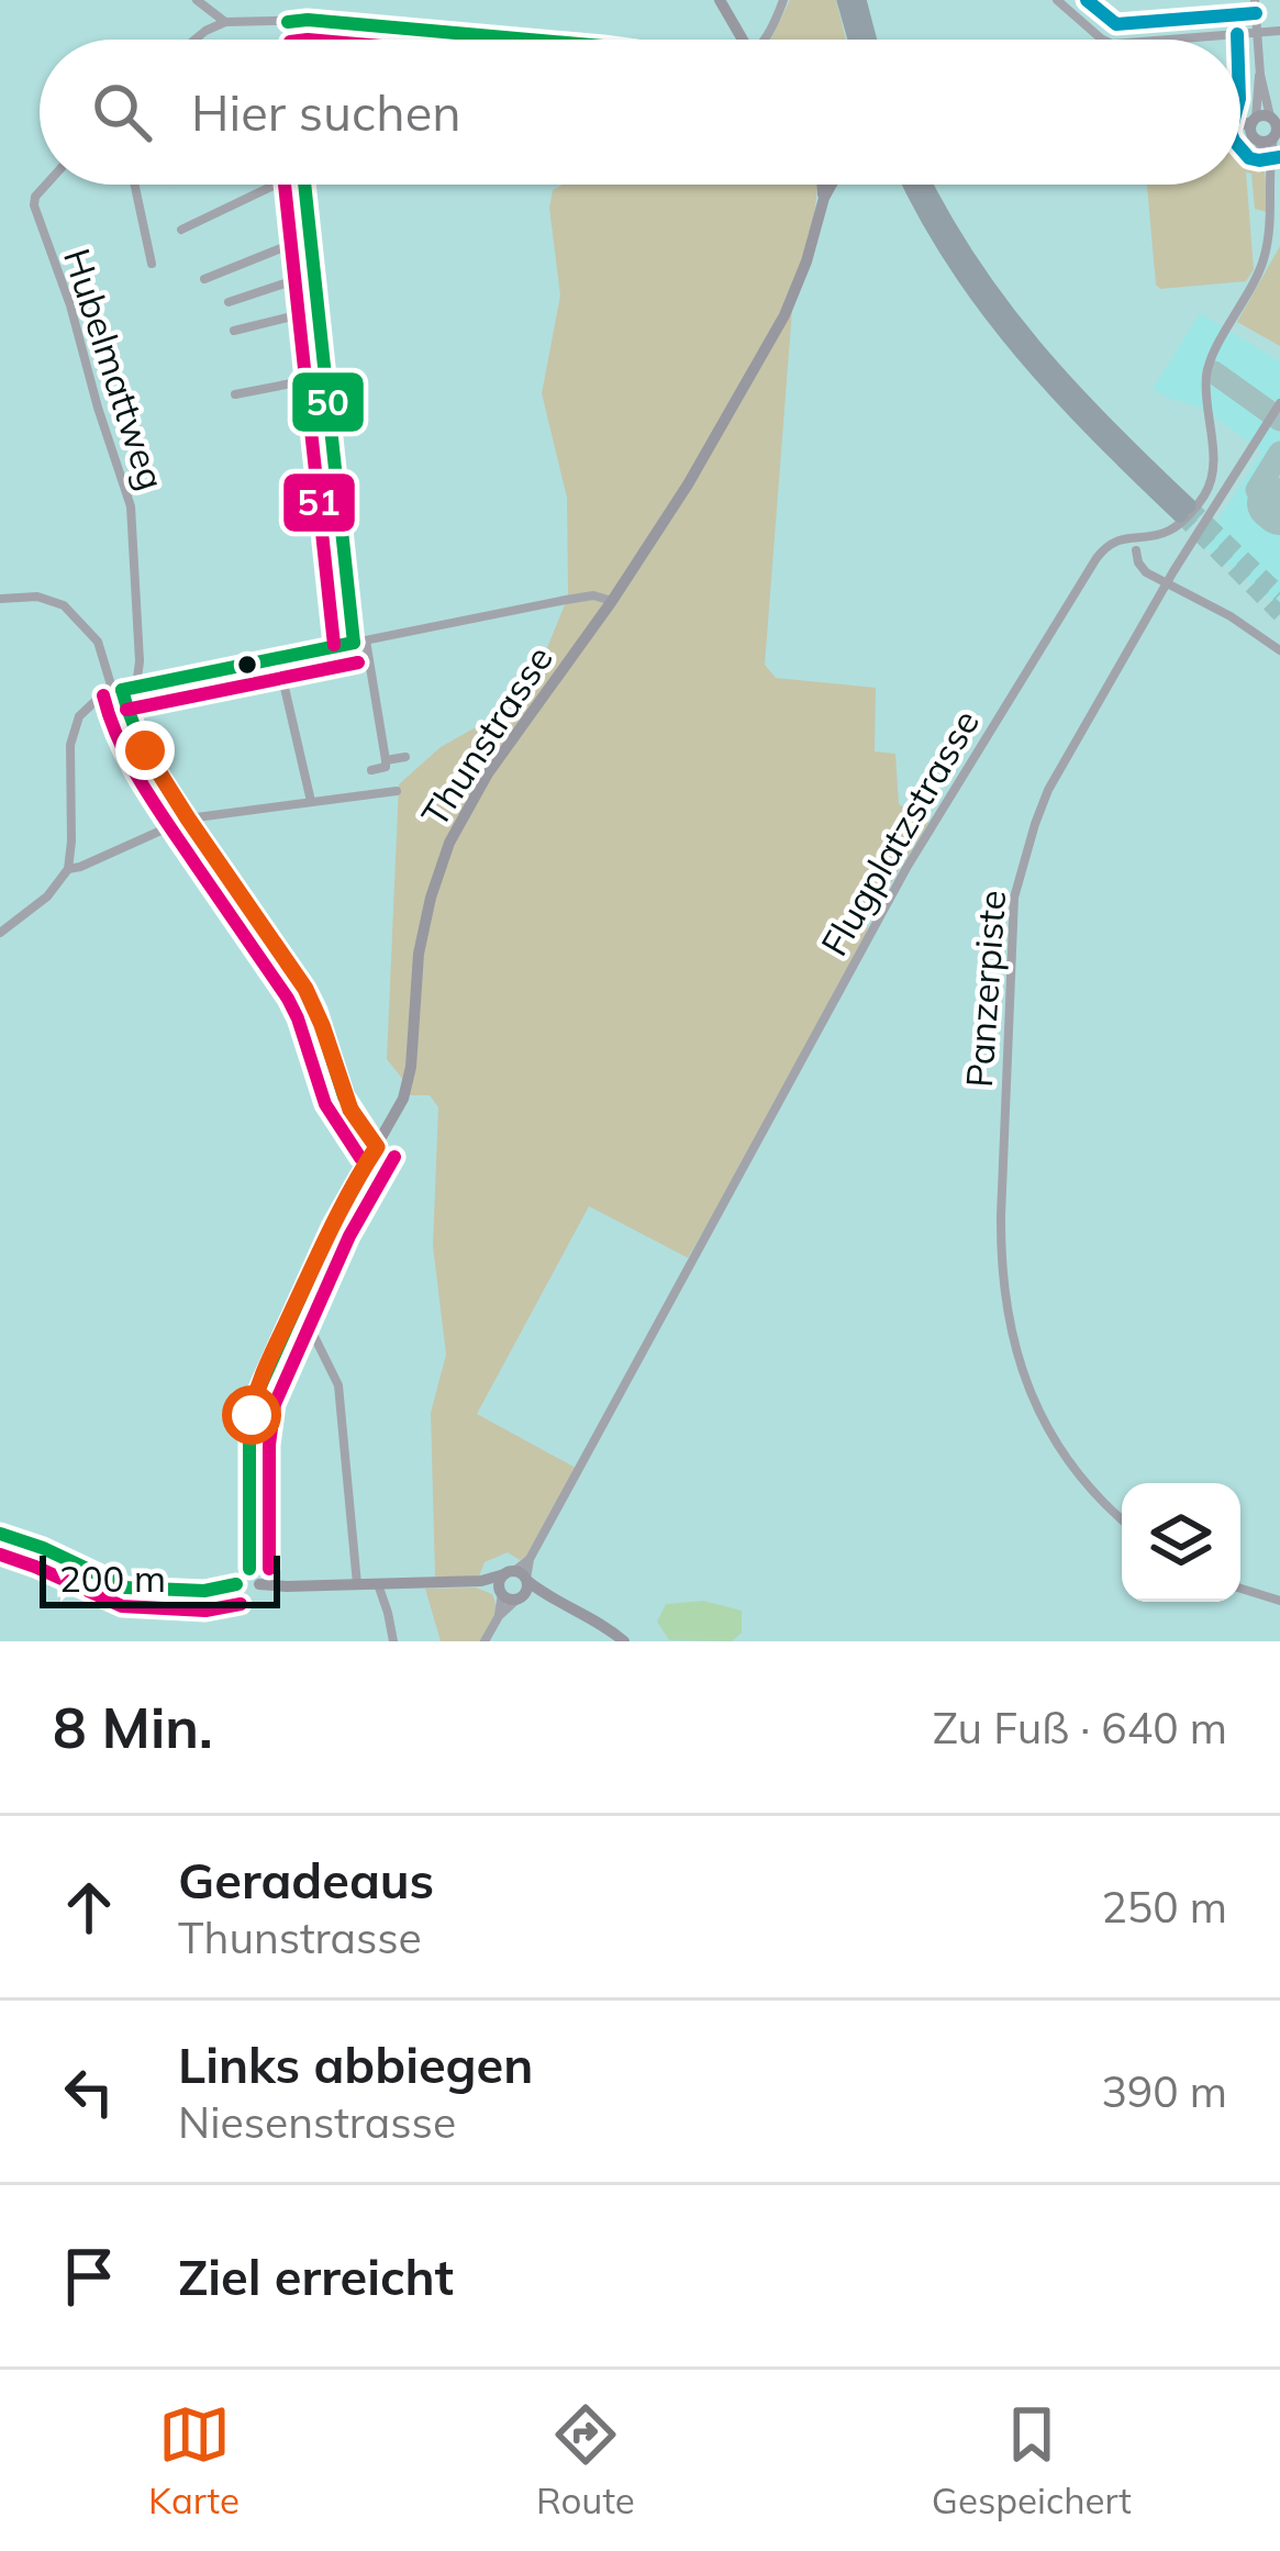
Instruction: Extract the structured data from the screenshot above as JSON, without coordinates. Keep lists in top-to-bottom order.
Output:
{
  "streets": {
    "street": [
      "Hubelmattweg",
      "Thunstrasse",
      "Flugplatzstrasse",
      "Panzerpiste"
    ]
  },
  "lines": ["transit line 50", "transit line 51"],
  "scale_bar": "200 m",
  "page": {
    "search": "Hier suchen",
    "scale": "200 m",
    "heading": ["8 Min.", "Zu Fuß · 640 m"],
    "list": [
      ["Geradeaus", "Thunstrasse", "250 m"],
      ["Links abbiegen", "Niesenstrasse", "390 m"],
      "Ziel erreicht"
    ],
    "nav": ["Karte", "Route", "Gespeichert"]
  }
}
